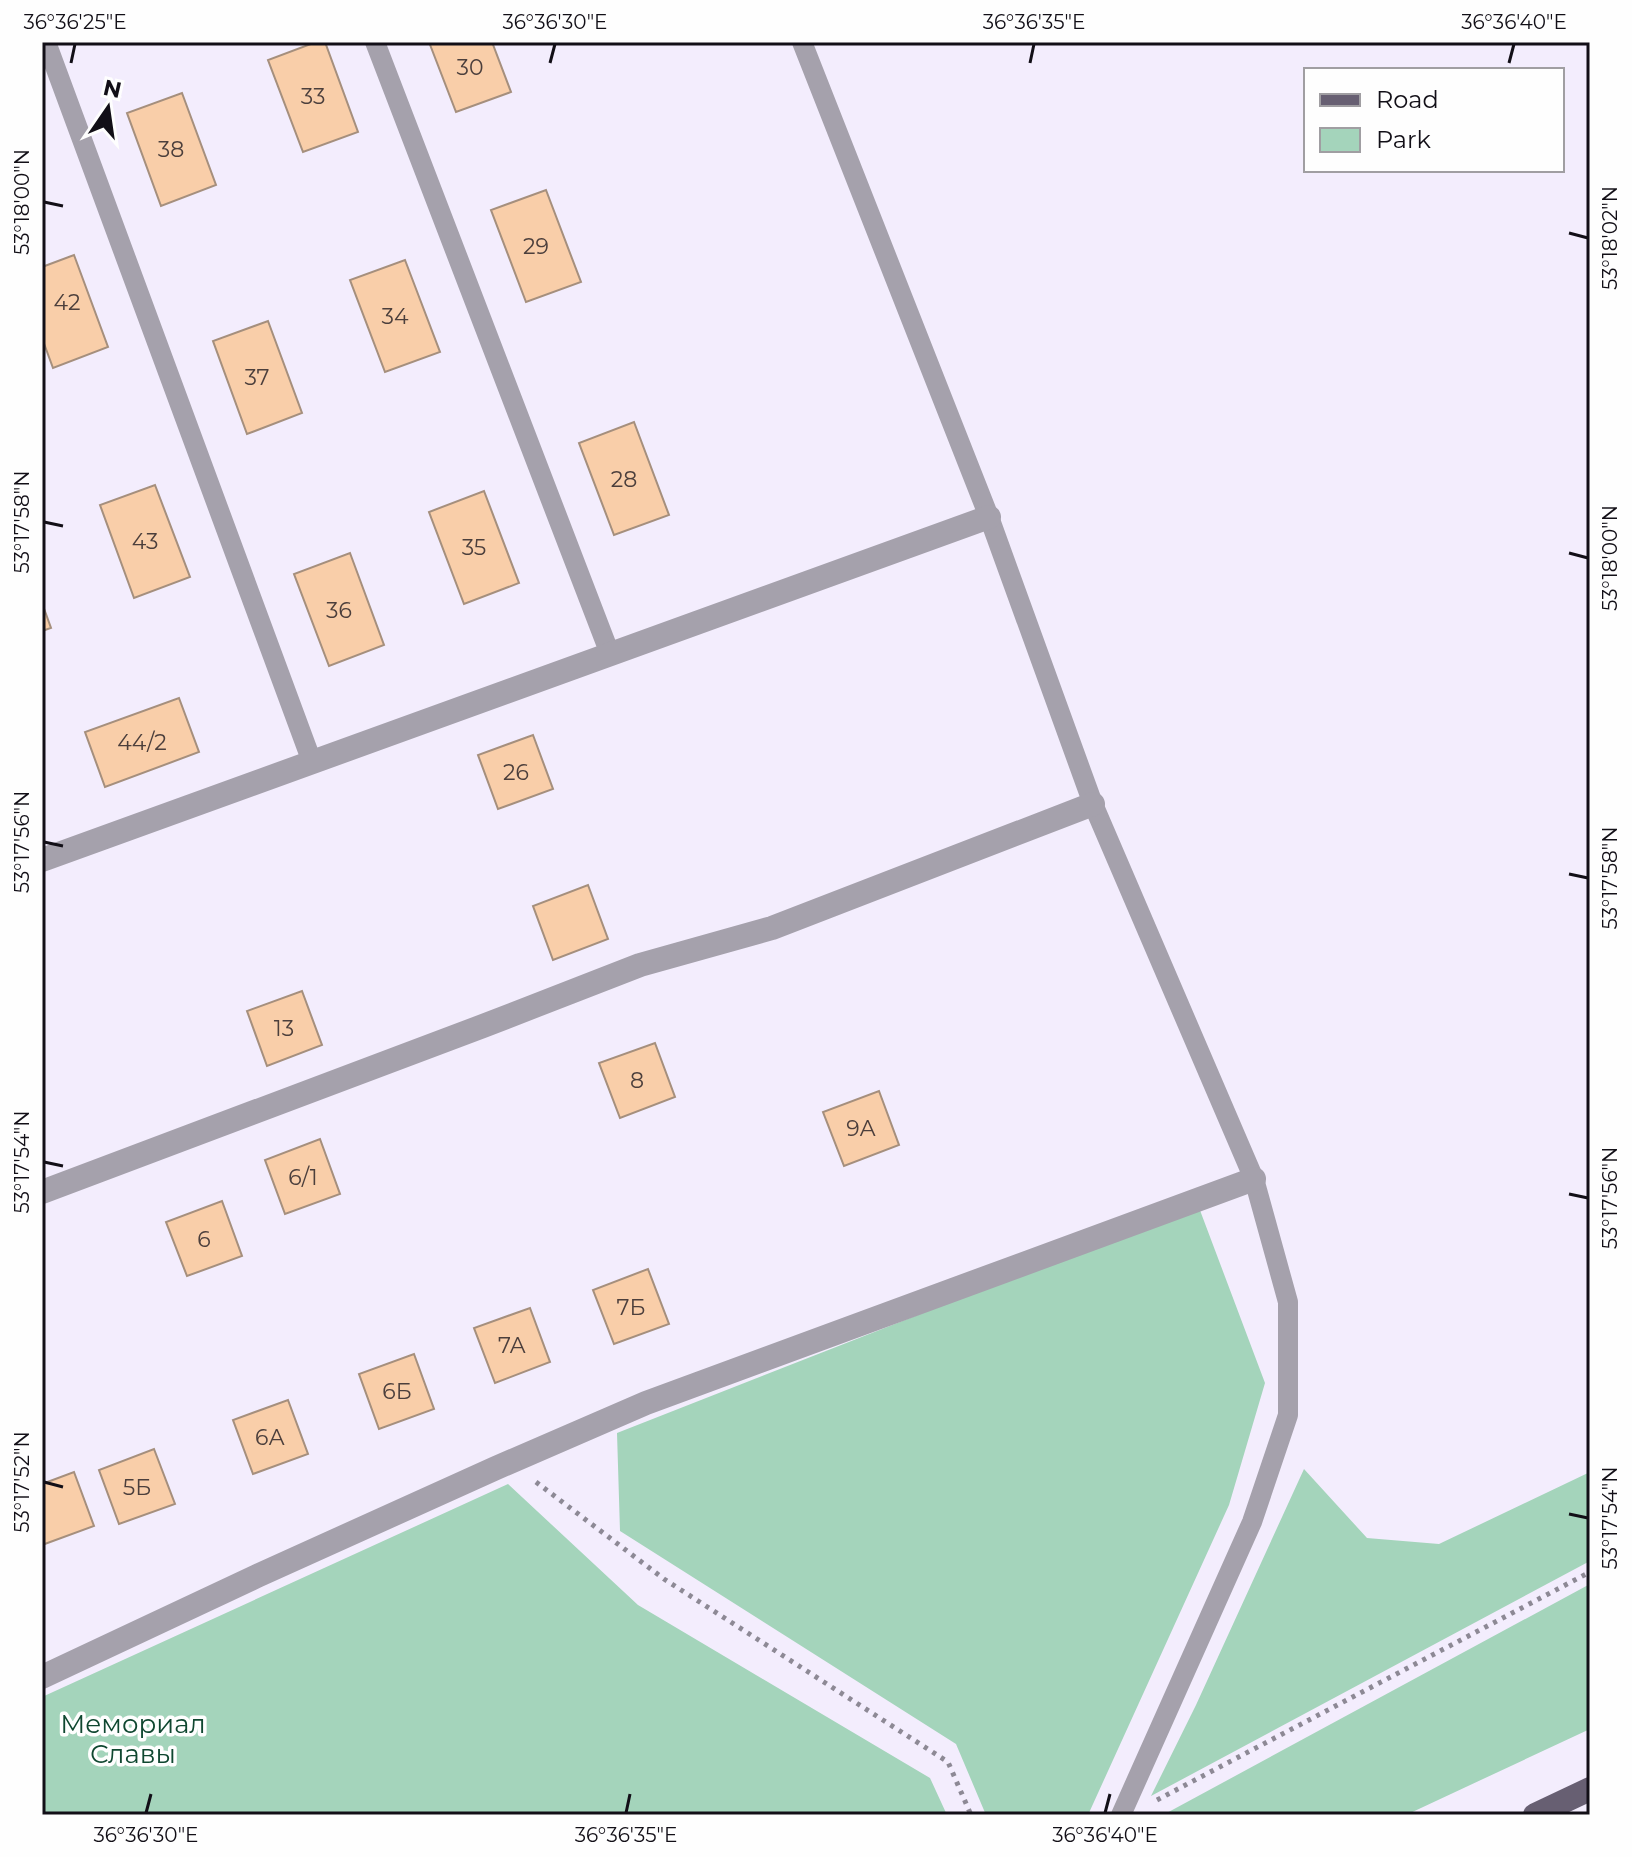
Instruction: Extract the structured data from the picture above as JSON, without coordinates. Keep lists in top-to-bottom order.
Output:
{
  "parks": ["Мемориал Славы"],
  "house_numbers": [
    "30",
    "33",
    "38",
    "29",
    "42",
    "34",
    "37",
    "28",
    "43",
    "35",
    "36",
    "44/2",
    "26",
    "13",
    "8",
    "9А",
    "6/1",
    "6",
    "7Б",
    "7А",
    "6Б",
    "6А",
    "5Б"
  ],
  "legend": ["Road", "Park"],
  "north": "top",
  "coordinates": [
    "36°36'25\"E",
    "36°36'30\"E",
    "36°36'35\"E",
    "36°36'40\"E",
    "53°18'00\"N",
    "53°18'02\"N",
    "53°17'58\"N",
    "53°17'56\"N",
    "53°17'54\"N",
    "53°17'52\"N"
  ]
}
